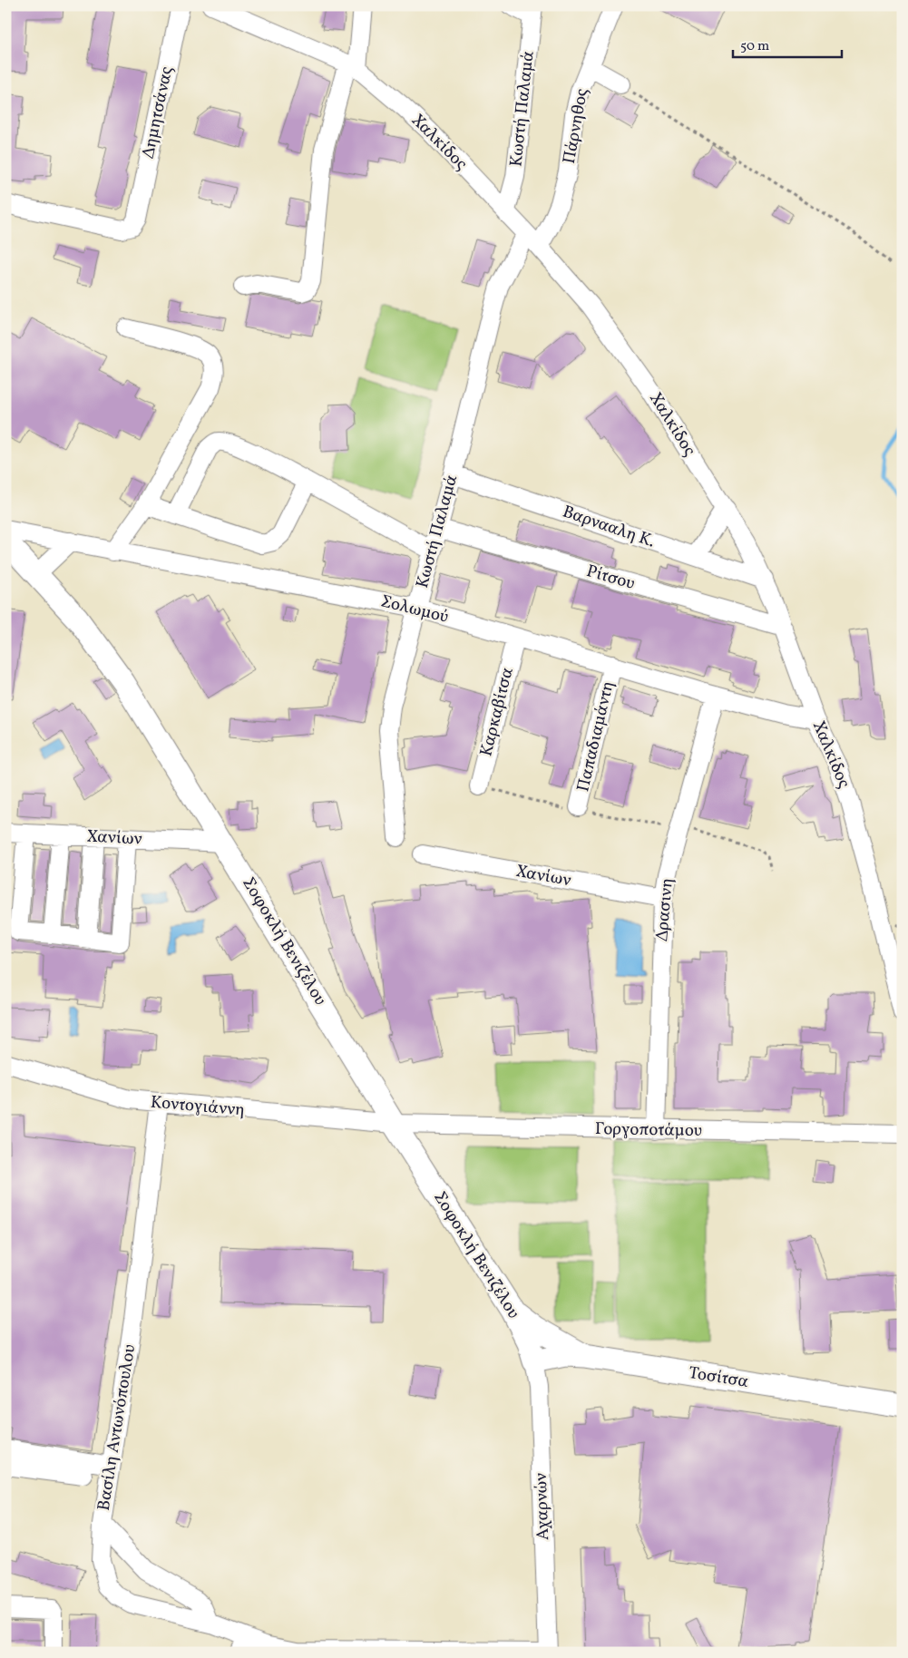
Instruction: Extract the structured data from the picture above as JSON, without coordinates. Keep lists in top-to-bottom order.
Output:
{
  "streets": {
    "main road": ["Σοφοκλή Βενιζέλου", "Τοσίτσα"],
    "street": [
      "Κωστή Παλαμά",
      "Δημητσάνας",
      "Πάρνηθος",
      "Χαλκίδος",
      "Βαρνααλη Κ.",
      "Ρίτσου",
      "Σολωμού",
      "Καρκαβίτσα",
      "Παπαδιαμάντη",
      "Χανίων",
      "Δρασινη",
      "Κοντογιάννη",
      "Γοργοποτάμου",
      "Βασίλη Αντωνόπουλου",
      "Αχαρνών"
    ]
  },
  "crossings": [
    ["Κωστή Παλαμά", "Πάρνηθος"],
    ["Κωστή Παλαμά", "Χαλκίδος"],
    ["Κωστή Παλαμά", "Βαρνααλη Κ."],
    ["Κωστή Παλαμά", "Ρίτσου"],
    ["Κωστή Παλαμά", "Σολωμού"],
    ["Πάρνηθος", "Χαλκίδος"],
    ["Χαλκίδος", "Βαρνααλη Κ."],
    ["Χαλκίδος", "Ρίτσου"],
    ["Χαλκίδος", "Σολωμού"],
    ["Σολωμού", "Καρκαβίτσα"],
    ["Σολωμού", "Παπαδιαμάντη"],
    ["Σολωμού", "Δρασινη"],
    ["Χανίων", "Δρασινη"],
    ["Χανίων", "Σοφοκλή Βενιζέλου"],
    ["Δρασινη", "Γοργοποτάμου"],
    ["Σοφοκλή Βενιζέλου", "Κοντογιάννη"],
    ["Σοφοκλή Βενιζέλου", "Γοργοποτάμου"],
    ["Σοφοκλή Βενιζέλου", "Τοσίτσα"],
    ["Σοφοκλή Βενιζέλου", "Αχαρνών"],
    ["Κοντογιάννη", "Γοργοποτάμου"],
    ["Κοντογιάννη", "Βασίλη Αντωνόπουλου"],
    ["Τοσίτσα", "Αχαρνών"],
    ["Βασίλη Αντωνόπουλου", "Αχαρνών"]
  ],
  "scale_bar": "50 m"
}
